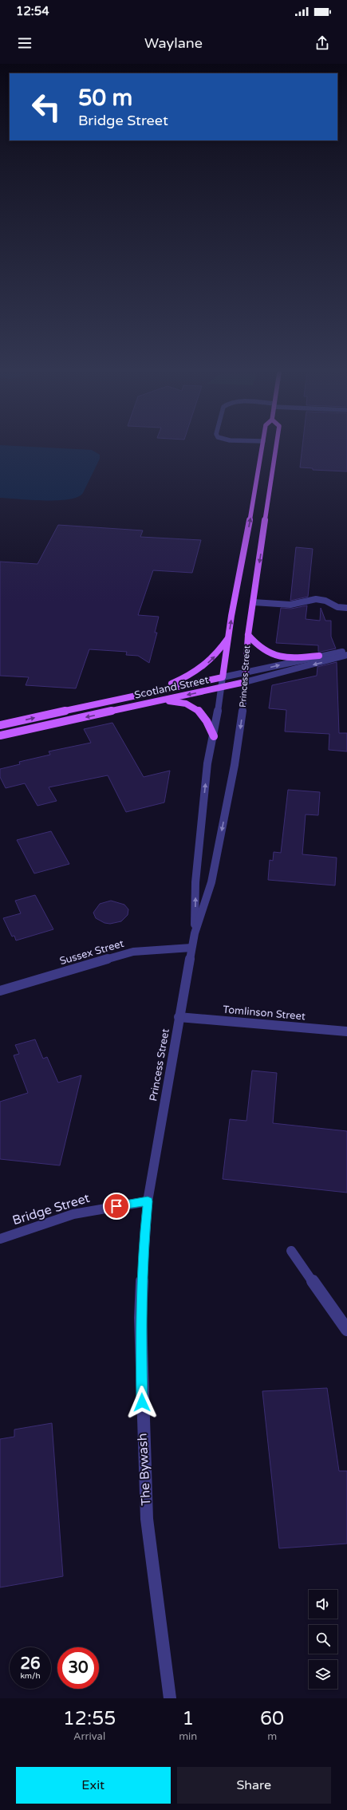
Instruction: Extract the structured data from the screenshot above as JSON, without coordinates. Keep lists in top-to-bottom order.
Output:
{
  "streets": {
    "main road": ["Princess Street", "Scotland Street"],
    "street": [
      "Sussex Street",
      "Tomlinson Street",
      "Bridge Street",
      "The Bywash"
    ]
  },
  "crossings": [
    ["Princess Street", "Scotland Street"],
    ["Princess Street", "Sussex Street"],
    ["Princess Street", "Tomlinson Street"],
    ["Princess Street", "Bridge Street"],
    ["Princess Street", "The Bywash"],
    ["Bridge Street", "The Bywash"]
  ],
  "page": {
    "status": "12:54",
    "header": "Waylane",
    "turn": ["50 m", "Bridge Street"],
    "speed": "26 km/h",
    "limit": "30",
    "eta": [
      "12:55",
      "Arrival",
      "1",
      "min",
      "60",
      "m"
    ],
    "buttons": ["Exit", "Share"]
  }
}
